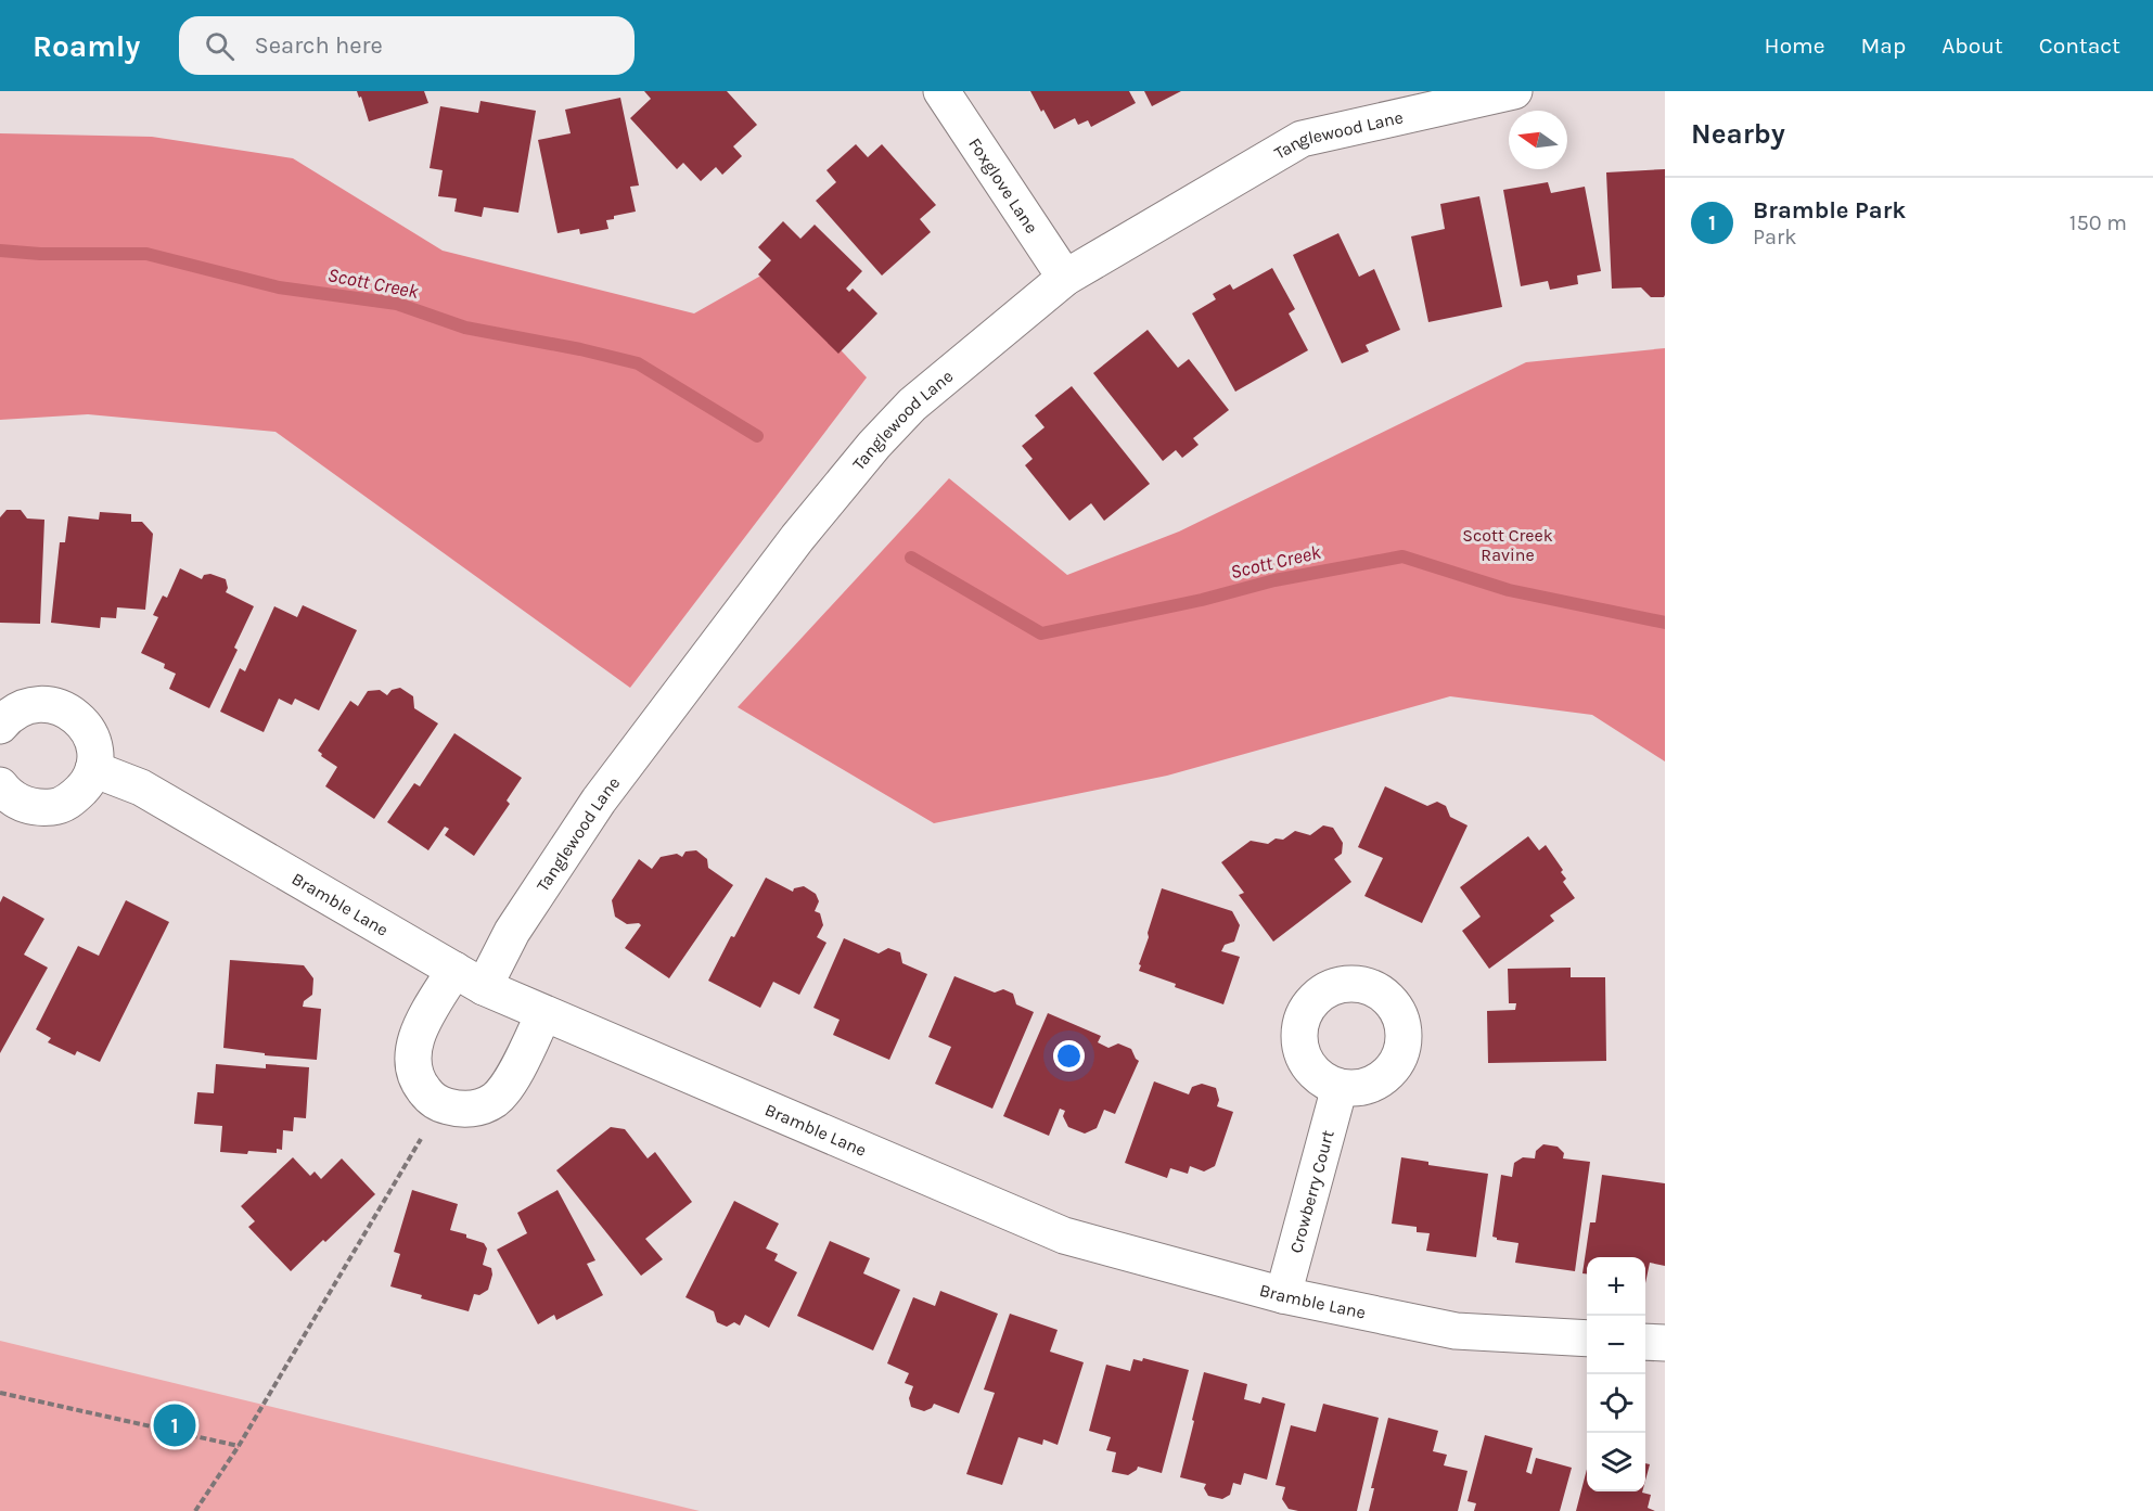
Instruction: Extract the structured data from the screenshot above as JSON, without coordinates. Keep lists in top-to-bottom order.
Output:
{
  "streets": {
    "street": [
      "Tanglewood Lane",
      "Foxglove Lane",
      "Bramble Lane",
      "Crowberry Court"
    ]
  },
  "crossings": [
    ["Tanglewood Lane", "Foxglove Lane"],
    ["Tanglewood Lane", "Bramble Lane"],
    ["Bramble Lane", "Crowberry Court"]
  ],
  "water": ["Scott Creek"],
  "parks": ["Scott Creek Ravine"],
  "north": "left",
  "page": {
    "header": "Roamly",
    "search": "Search here",
    "nav": [
      "Home",
      "Map",
      "About",
      "Contact"
    ],
    "heading": "Nearby",
    "list": [
      {
        "mark": "1",
        "name": "Bramble Park",
        "note": "Park",
        "value": "150 m"
      }
    ],
    "map_buttons": ["+", "−"],
    "pins": "1"
  }
}
